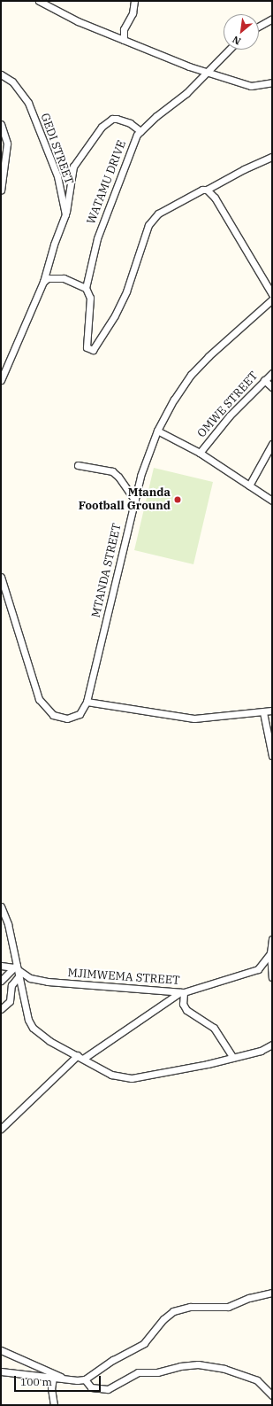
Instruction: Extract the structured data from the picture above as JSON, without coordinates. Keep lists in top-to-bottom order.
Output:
{
  "streets": {
    "street": [
      "GEDI STREET",
      "WATAMU DRIVE",
      "OMWE STREET",
      "MTANDA STREET",
      "MJIMWEMA STREET"
    ]
  },
  "places": ["Mtanda Football Ground"],
  "scale_bar": "100 m",
  "north": "bottom left"
}
